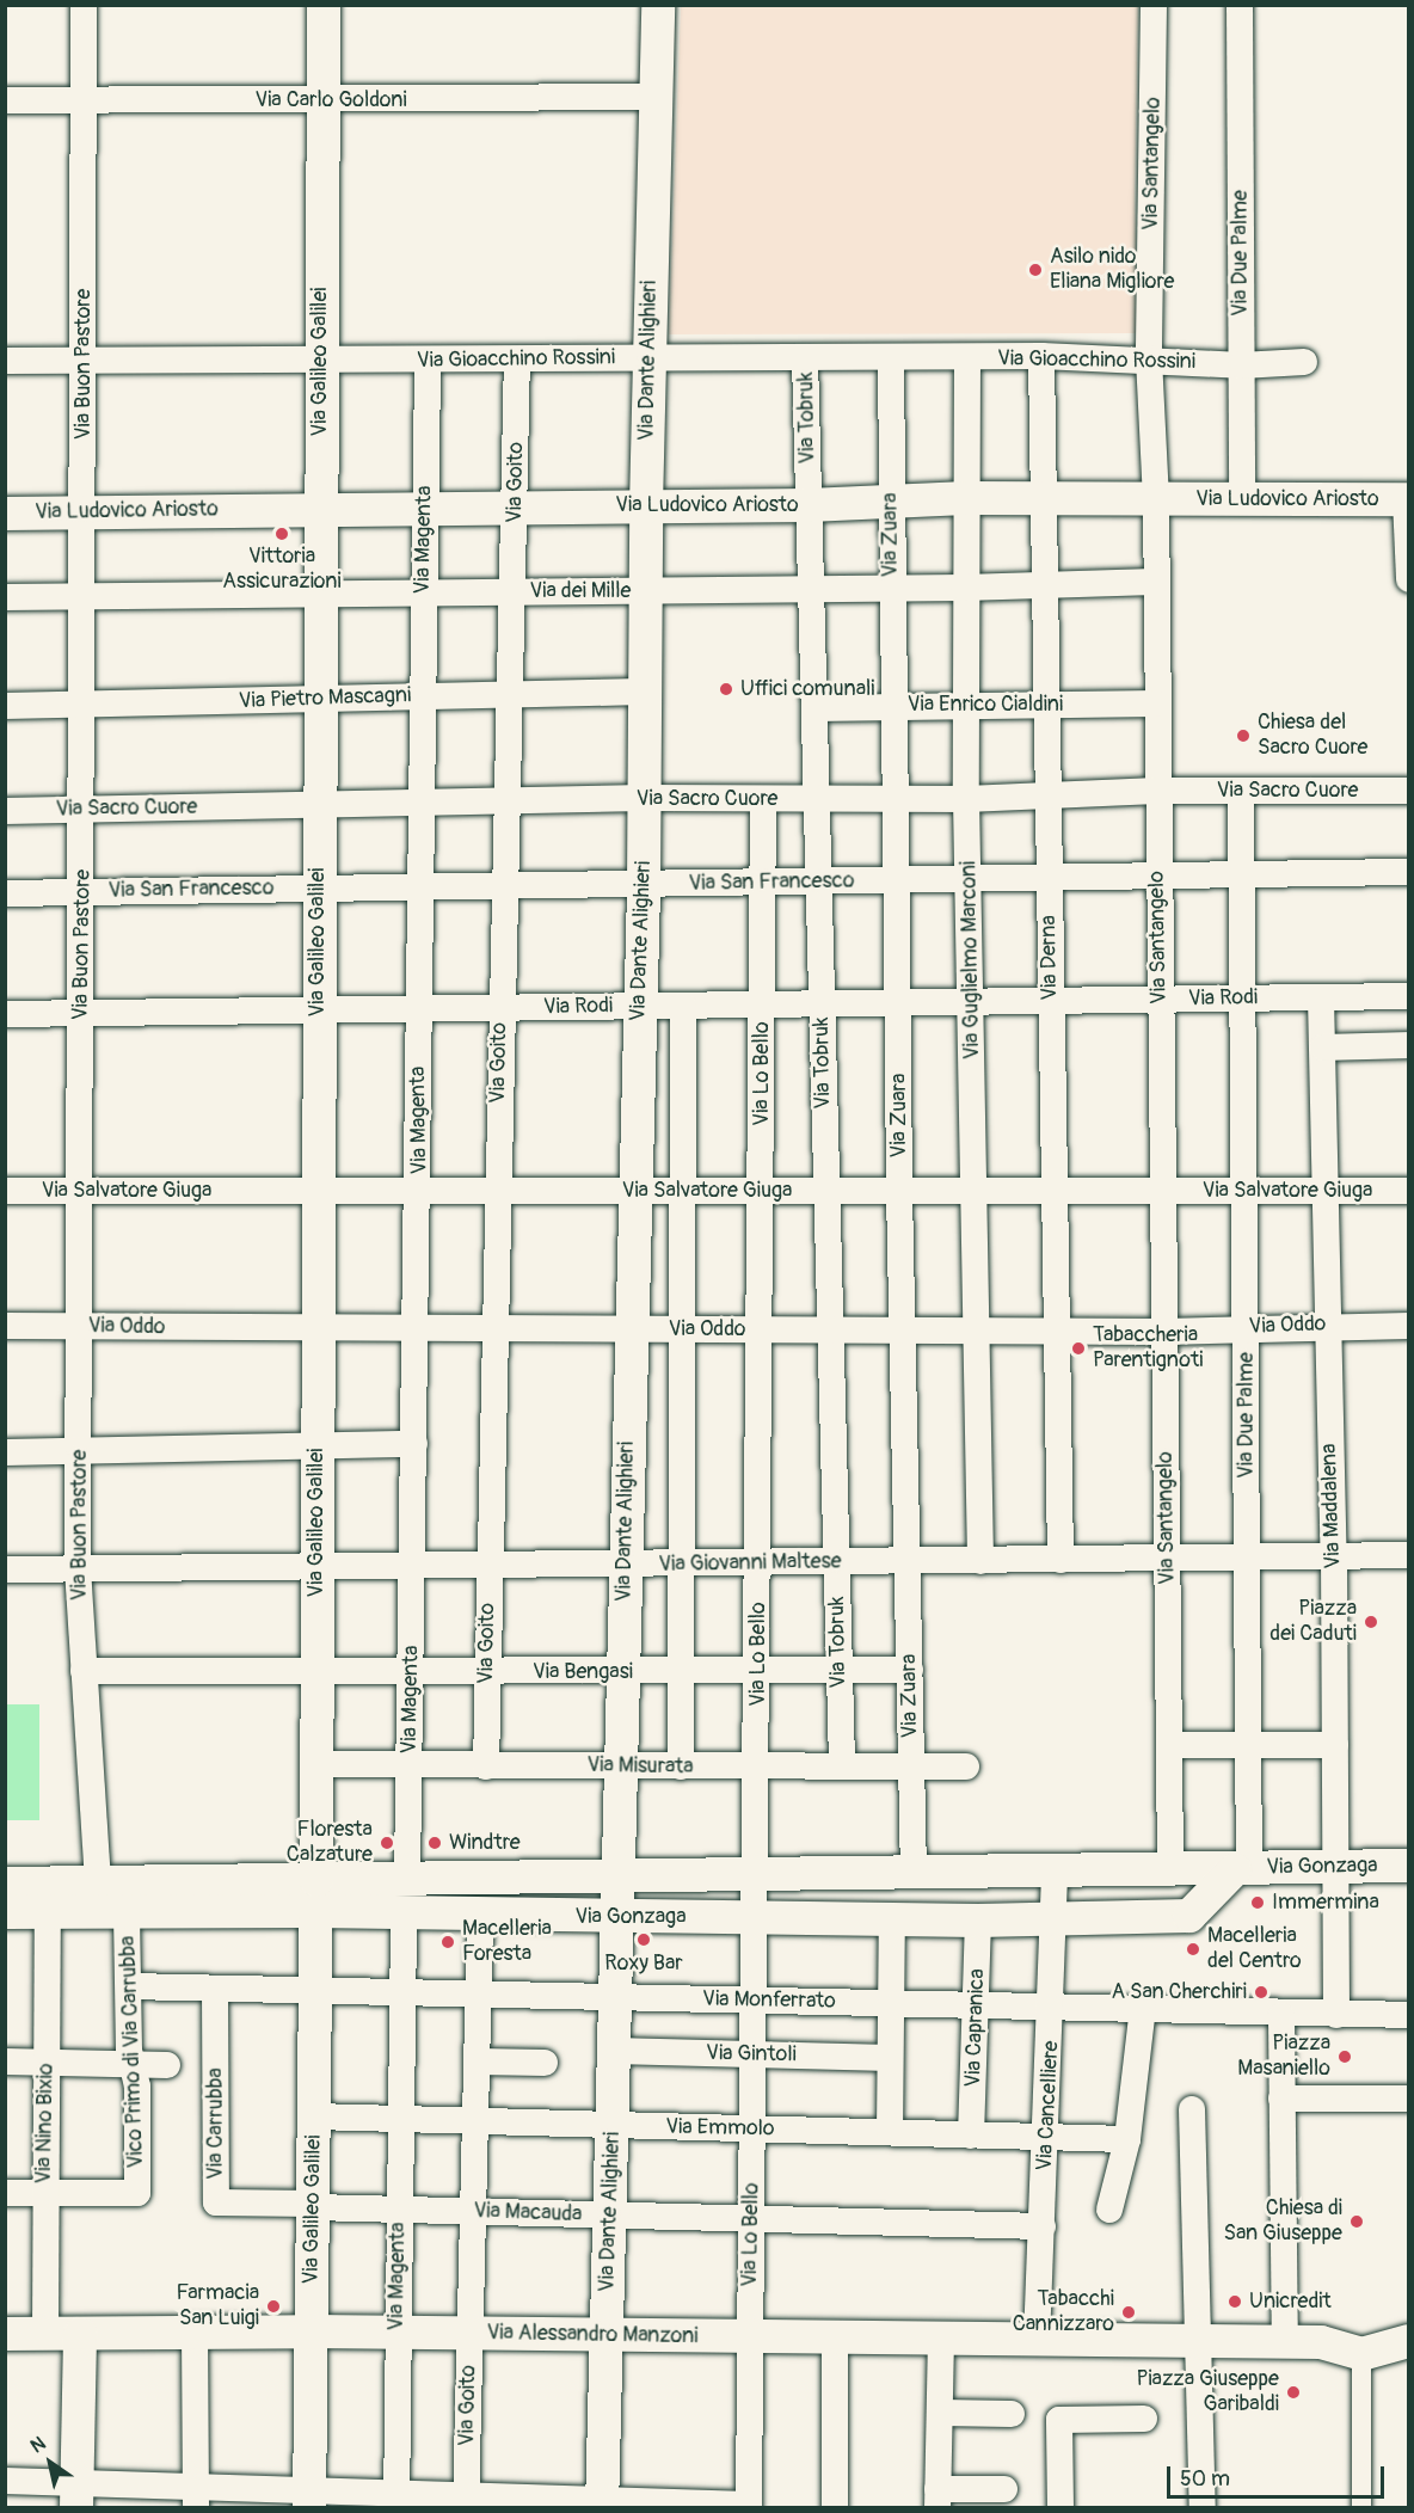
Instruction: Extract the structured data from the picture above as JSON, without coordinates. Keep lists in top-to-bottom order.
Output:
{
  "streets": {
    "street": [
      "Via Carlo Goldoni",
      "Via Santangelo",
      "Via Due Palme",
      "Via Gioacchino Rossini",
      "Via Dante Alighieri",
      "Via Galileo Galilei",
      "Via Buon Pastore",
      "Via Tobruk",
      "Via Goito",
      "Via Ludovico Ariosto",
      "Via Zuara",
      "Via Magenta",
      "Via dei Mille",
      "Via Pietro Mascagni",
      "Via Enrico Cialdini",
      "Via Sacro Cuore",
      "Via San Francesco",
      "Via Derna",
      "Via Guglielmo Marconi",
      "Via Rodi",
      "Via Lo Bello",
      "Via Salvatore Giuga",
      "Via Oddo",
      "Via Maddalena",
      "Via Giovanni Maltese",
      "Via Bengasi",
      "Via Misurata",
      "Via Gonzaga",
      "Via Monferrato",
      "Via Capranica",
      "Vico Primo di Via Carrubba",
      "Via Gintoli",
      "Via Cancelliere",
      "Via Nino Bixio",
      "Via Carrubba",
      "Via Emmolo",
      "Via Macauda",
      "Via Alessandro Manzoni"
    ]
  },
  "crossings": [
    ["Via Carlo Goldoni", "Via Dante Alighieri"],
    ["Via Carlo Goldoni", "Via Galileo Galilei"],
    ["Via Carlo Goldoni", "Via Buon Pastore"],
    ["Via Santangelo", "Via Gioacchino Rossini"],
    ["Via Santangelo", "Via Ludovico Ariosto"],
    ["Via Santangelo", "Via dei Mille"],
    ["Via Santangelo", "Via Enrico Cialdini"],
    ["Via Santangelo", "Via Sacro Cuore"],
    ["Via Santangelo", "Via San Francesco"],
    ["Via Santangelo", "Via Rodi"],
    ["Via Santangelo", "Via Salvatore Giuga"],
    ["Via Santangelo", "Via Oddo"],
    ["Via Santangelo", "Via Giovanni Maltese"],
    ["Via Santangelo", "Via Gonzaga"],
    ["Via Due Palme", "Via Gioacchino Rossini"],
    ["Via Due Palme", "Via Ludovico Ariosto"],
    ["Via Due Palme", "Via Sacro Cuore"],
    ["Via Due Palme", "Via San Francesco"],
    ["Via Due Palme", "Via Rodi"],
    ["Via Due Palme", "Via Salvatore Giuga"],
    ["Via Due Palme", "Via Oddo"],
    ["Via Due Palme", "Via Giovanni Maltese"],
    ["Via Due Palme", "Via Gonzaga"],
    ["Via Gioacchino Rossini", "Via Dante Alighieri"],
    ["Via Gioacchino Rossini", "Via Galileo Galilei"],
    ["Via Gioacchino Rossini", "Via Buon Pastore"],
    ["Via Gioacchino Rossini", "Via Tobruk"],
    ["Via Gioacchino Rossini", "Via Goito"],
    ["Via Gioacchino Rossini", "Via Zuara"],
    ["Via Gioacchino Rossini", "Via Magenta"],
    ["Via Gioacchino Rossini", "Via Derna"],
    ["Via Gioacchino Rossini", "Via Guglielmo Marconi"],
    ["Via Dante Alighieri", "Via Ludovico Ariosto"],
    ["Via Dante Alighieri", "Via dei Mille"],
    ["Via Dante Alighieri", "Via Pietro Mascagni"],
    ["Via Dante Alighieri", "Via Sacro Cuore"],
    ["Via Dante Alighieri", "Via San Francesco"],
    ["Via Dante Alighieri", "Via Rodi"],
    ["Via Dante Alighieri", "Via Salvatore Giuga"],
    ["Via Dante Alighieri", "Via Oddo"],
    ["Via Dante Alighieri", "Via Giovanni Maltese"],
    ["Via Dante Alighieri", "Via Bengasi"],
    ["Via Dante Alighieri", "Via Misurata"],
    ["Via Dante Alighieri", "Via Gonzaga"],
    ["Via Dante Alighieri", "Via Monferrato"],
    ["Via Dante Alighieri", "Via Gintoli"],
    ["Via Dante Alighieri", "Via Emmolo"],
    ["Via Dante Alighieri", "Via Macauda"],
    ["Via Dante Alighieri", "Via Alessandro Manzoni"],
    ["Via Galileo Galilei", "Via Ludovico Ariosto"],
    ["Via Galileo Galilei", "Via dei Mille"],
    ["Via Galileo Galilei", "Via Pietro Mascagni"],
    ["Via Galileo Galilei", "Via Sacro Cuore"],
    ["Via Galileo Galilei", "Via San Francesco"],
    ["Via Galileo Galilei", "Via Rodi"],
    ["Via Galileo Galilei", "Via Salvatore Giuga"],
    ["Via Galileo Galilei", "Via Oddo"],
    ["Via Galileo Galilei", "Via Giovanni Maltese"],
    ["Via Galileo Galilei", "Via Bengasi"],
    ["Via Galileo Galilei", "Via Misurata"],
    ["Via Galileo Galilei", "Via Gonzaga"],
    ["Via Galileo Galilei", "Via Monferrato"],
    ["Via Galileo Galilei", "Via Carrubba"],
    ["Via Galileo Galilei", "Via Emmolo"],
    ["Via Galileo Galilei", "Via Macauda"],
    ["Via Galileo Galilei", "Via Alessandro Manzoni"],
    ["Via Buon Pastore", "Via Ludovico Ariosto"],
    ["Via Buon Pastore", "Via dei Mille"],
    ["Via Buon Pastore", "Via Pietro Mascagni"],
    ["Via Buon Pastore", "Via Sacro Cuore"],
    ["Via Buon Pastore", "Via San Francesco"],
    ["Via Buon Pastore", "Via Rodi"],
    ["Via Buon Pastore", "Via Salvatore Giuga"],
    ["Via Buon Pastore", "Via Oddo"],
    ["Via Buon Pastore", "Via Giovanni Maltese"],
    ["Via Buon Pastore", "Via Bengasi"],
    ["Via Buon Pastore", "Via Gonzaga"],
    ["Via Tobruk", "Via Ludovico Ariosto"],
    ["Via Tobruk", "Via dei Mille"],
    ["Via Tobruk", "Via Enrico Cialdini"],
    ["Via Tobruk", "Via Sacro Cuore"],
    ["Via Tobruk", "Via San Francesco"],
    ["Via Tobruk", "Via Rodi"],
    ["Via Tobruk", "Via Salvatore Giuga"],
    ["Via Tobruk", "Via Oddo"],
    ["Via Tobruk", "Via Giovanni Maltese"],
    ["Via Tobruk", "Via Bengasi"],
    ["Via Tobruk", "Via Misurata"],
    ["Via Goito", "Via Ludovico Ariosto"],
    ["Via Goito", "Via dei Mille"],
    ["Via Goito", "Via Pietro Mascagni"],
    ["Via Goito", "Via Sacro Cuore"],
    ["Via Goito", "Via San Francesco"],
    ["Via Goito", "Via Rodi"],
    ["Via Goito", "Via Salvatore Giuga"],
    ["Via Goito", "Via Oddo"],
    ["Via Goito", "Via Giovanni Maltese"],
    ["Via Goito", "Via Bengasi"],
    ["Via Goito", "Via Misurata"],
    ["Via Goito", "Via Gonzaga"],
    ["Via Goito", "Via Monferrato"],
    ["Via Goito", "Via Emmolo"],
    ["Via Goito", "Via Macauda"],
    ["Via Goito", "Via Alessandro Manzoni"],
    ["Via Ludovico Ariosto", "Via Zuara"],
    ["Via Ludovico Ariosto", "Via Magenta"],
    ["Via Ludovico Ariosto", "Via Derna"],
    ["Via Ludovico Ariosto", "Via Guglielmo Marconi"],
    ["Via Zuara", "Via dei Mille"],
    ["Via Zuara", "Via Enrico Cialdini"],
    ["Via Zuara", "Via Sacro Cuore"],
    ["Via Zuara", "Via San Francesco"],
    ["Via Zuara", "Via Rodi"],
    ["Via Zuara", "Via Salvatore Giuga"],
    ["Via Zuara", "Via Oddo"],
    ["Via Zuara", "Via Giovanni Maltese"],
    ["Via Zuara", "Via Bengasi"],
    ["Via Zuara", "Via Misurata"],
    ["Via Zuara", "Via Gonzaga"],
    ["Via Magenta", "Via dei Mille"],
    ["Via Magenta", "Via Pietro Mascagni"],
    ["Via Magenta", "Via Sacro Cuore"],
    ["Via Magenta", "Via San Francesco"],
    ["Via Magenta", "Via Rodi"],
    ["Via Magenta", "Via Salvatore Giuga"],
    ["Via Magenta", "Via Oddo"],
    ["Via Magenta", "Via Giovanni Maltese"],
    ["Via Magenta", "Via Bengasi"],
    ["Via Magenta", "Via Misurata"],
    ["Via Magenta", "Via Gonzaga"],
    ["Via Magenta", "Via Monferrato"],
    ["Via Magenta", "Via Emmolo"],
    ["Via Magenta", "Via Macauda"],
    ["Via Magenta", "Via Alessandro Manzoni"],
    ["Via dei Mille", "Via Derna"],
    ["Via dei Mille", "Via Guglielmo Marconi"],
    ["Via Enrico Cialdini", "Via Derna"],
    ["Via Enrico Cialdini", "Via Guglielmo Marconi"],
    ["Via Sacro Cuore", "Via Derna"],
    ["Via Sacro Cuore", "Via Guglielmo Marconi"],
    ["Via Sacro Cuore", "Via Lo Bello"],
    ["Via San Francesco", "Via Derna"],
    ["Via San Francesco", "Via Guglielmo Marconi"],
    ["Via San Francesco", "Via Lo Bello"],
    ["Via Derna", "Via Rodi"],
    ["Via Derna", "Via Salvatore Giuga"],
    ["Via Derna", "Via Oddo"],
    ["Via Derna", "Via Giovanni Maltese"],
    ["Via Guglielmo Marconi", "Via Rodi"],
    ["Via Guglielmo Marconi", "Via Salvatore Giuga"],
    ["Via Guglielmo Marconi", "Via Oddo"],
    ["Via Guglielmo Marconi", "Via Giovanni Maltese"],
    ["Via Rodi", "Via Lo Bello"],
    ["Via Rodi", "Via Maddalena"],
    ["Via Lo Bello", "Via Salvatore Giuga"],
    ["Via Lo Bello", "Via Oddo"],
    ["Via Lo Bello", "Via Giovanni Maltese"],
    ["Via Lo Bello", "Via Bengasi"],
    ["Via Lo Bello", "Via Misurata"],
    ["Via Lo Bello", "Via Gonzaga"],
    ["Via Lo Bello", "Via Monferrato"],
    ["Via Lo Bello", "Via Gintoli"],
    ["Via Lo Bello", "Via Emmolo"],
    ["Via Lo Bello", "Via Macauda"],
    ["Via Lo Bello", "Via Alessandro Manzoni"],
    ["Via Salvatore Giuga", "Via Maddalena"],
    ["Via Oddo", "Via Maddalena"],
    ["Via Maddalena", "Via Giovanni Maltese"],
    ["Via Maddalena", "Via Gonzaga"],
    ["Via Maddalena", "Via Monferrato"],
    ["Via Gonzaga", "Via Capranica"],
    ["Via Gonzaga", "Vico Primo di Via Carrubba"],
    ["Via Gonzaga", "Via Cancelliere"],
    ["Via Gonzaga", "Via Nino Bixio"],
    ["Via Monferrato", "Via Capranica"],
    ["Via Monferrato", "Vico Primo di Via Carrubba"],
    ["Via Monferrato", "Via Cancelliere"],
    ["Via Monferrato", "Via Carrubba"],
    ["Via Capranica", "Via Emmolo"],
    ["Vico Primo di Via Carrubba", "Via Nino Bixio"],
    ["Via Cancelliere", "Via Emmolo"],
    ["Via Cancelliere", "Via Macauda"],
    ["Via Cancelliere", "Via Alessandro Manzoni"],
    ["Via Nino Bixio", "Via Alessandro Manzoni"],
    ["Via Carrubba", "Via Macauda"]
  ],
  "places": [
    "Asilo nido Eliana Migliore",
    "Vittoria Assicurazioni",
    "Uffici comunali",
    "Chiesa del Sacro Cuore",
    "Tabaccheria Parentignoti",
    "Piazza dei Caduti",
    "Floresta Calzature",
    "Windtre",
    "Immermina",
    "Roxy Bar",
    "Macelleria Foresta",
    "Macelleria del Centro",
    "A San Cherchiri",
    "Piazza Masaniello",
    "Chiesa di San Giuseppe",
    "Unicredit",
    "Farmacia San Luigi",
    "Tabacchi Cannizzaro",
    "Piazza Giuseppe Garibaldi"
  ],
  "scale_bar": "50 m",
  "north": "top left"
}
